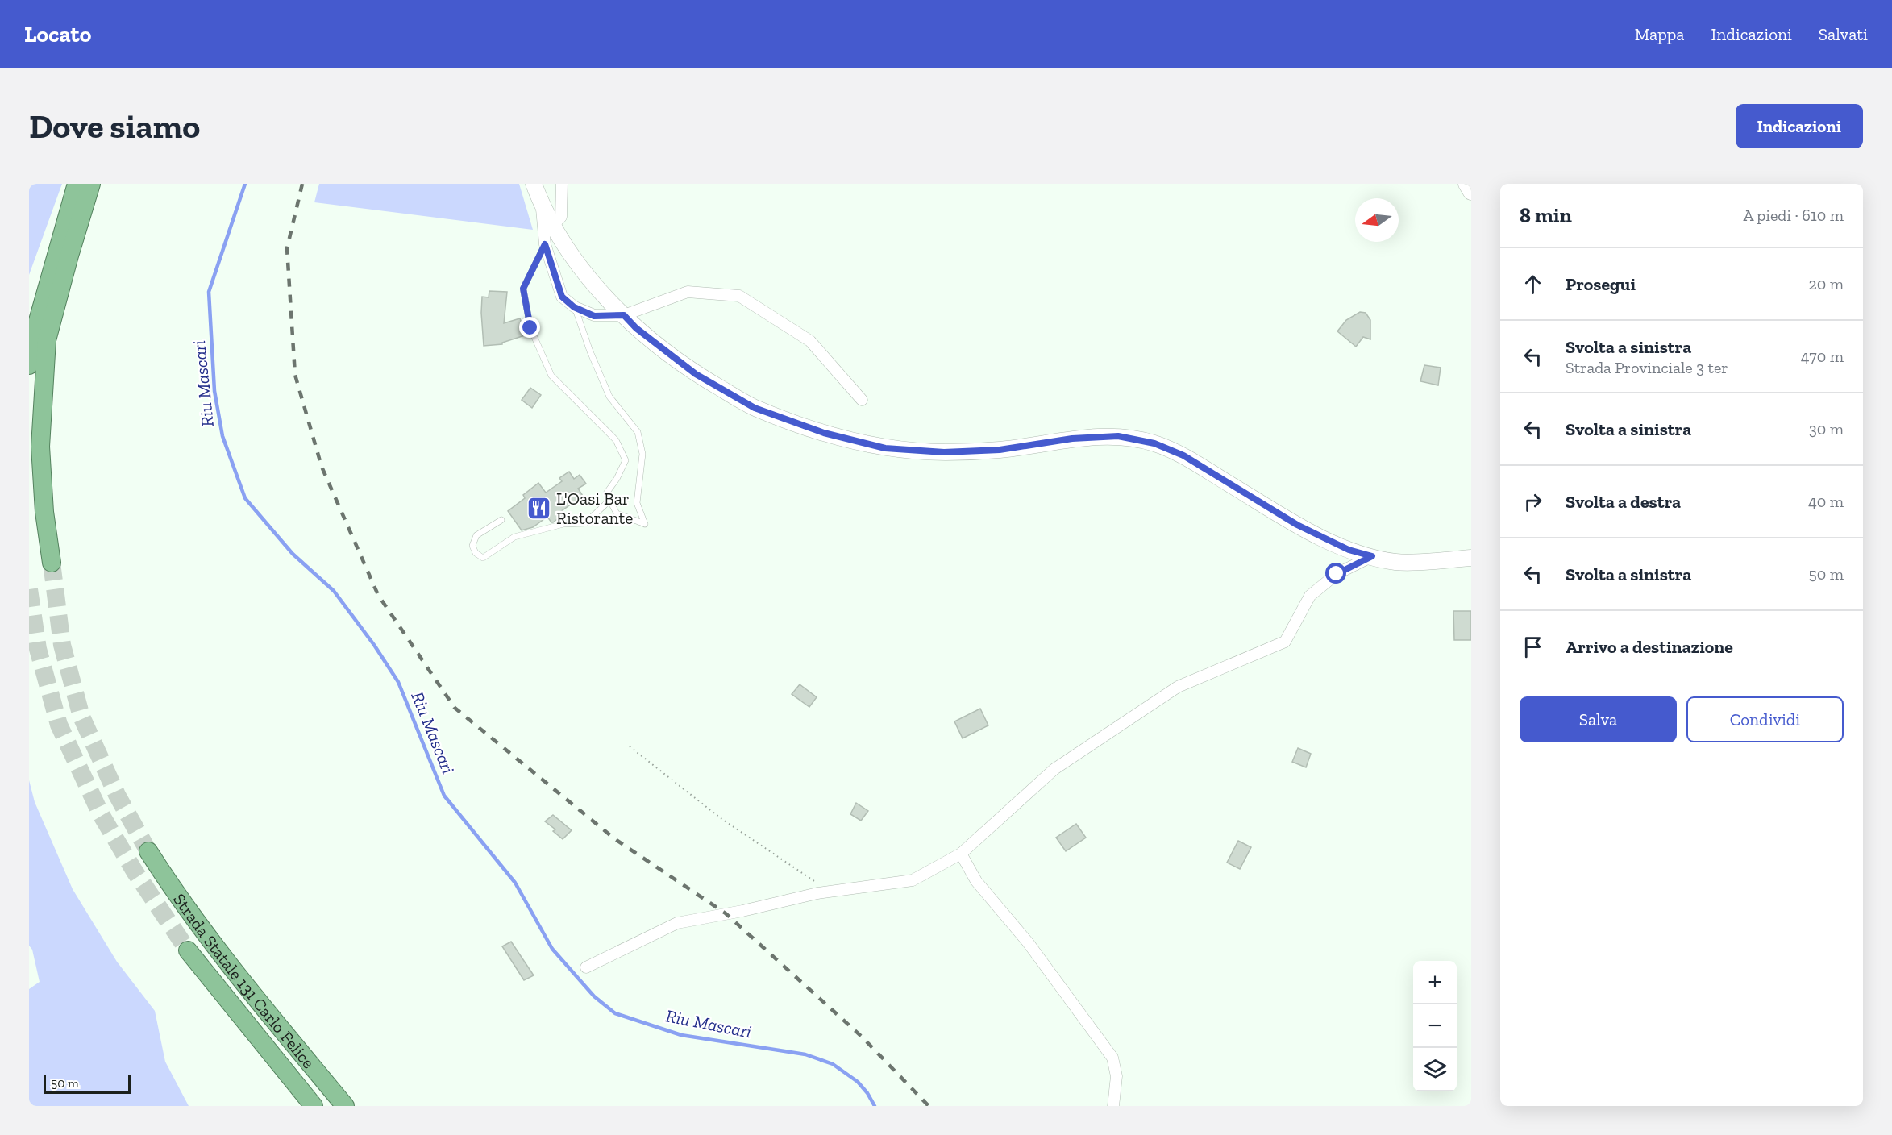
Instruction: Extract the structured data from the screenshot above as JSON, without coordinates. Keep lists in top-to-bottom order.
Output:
{
  "streets": {
    "highway": ["Strada Statale 131 Carlo Felice"]
  },
  "water": ["Riu Mascari"],
  "places": {
    "restaurant": ["L'Oasi Bar Ristorante"]
  },
  "scale_bar": "50 m",
  "north": "left",
  "page": {
    "header": "Locato",
    "nav": ["Mappa", "Indicazioni", "Salvati"],
    "buttons": [
      "Indicazioni",
      ["Salva", "Condividi"]
    ],
    "title": "Dove siamo",
    "heading": ["8 min", "A piedi · 610 m"],
    "list": [
      ["Prosegui", "20 m"],
      ["Svolta a sinistra", "Strada Provinciale 3 ter", "470 m"],
      ["Svolta a sinistra", "30 m"],
      ["Svolta a destra", "40 m"],
      ["Svolta a sinistra", "50 m"],
      "Arrivo a destinazione"
    ],
    "map_buttons": ["+", "−"],
    "scale": "50 m"
  }
}
